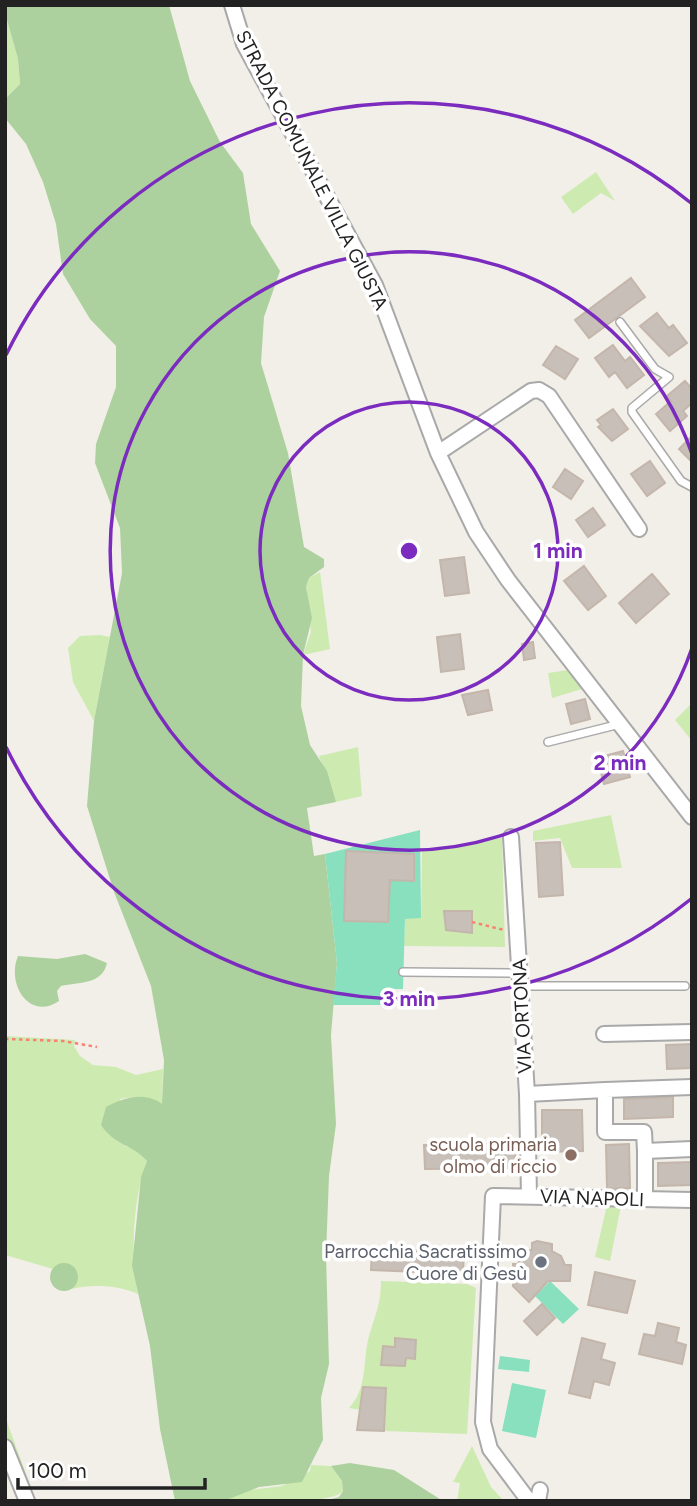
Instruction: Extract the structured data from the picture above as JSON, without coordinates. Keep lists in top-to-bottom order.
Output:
{
  "streets": {
    "street": ["STRADA COMUNALE VILLA GIUSTA", "VIA ORTONA", "VIA NAPOLI"]
  },
  "crossings": [
    ["VIA ORTONA", "VIA NAPOLI"]
  ],
  "places": ["scuola primaria olmo di riccio", "Parrocchia Sacratissimo Cuore di Gesù"],
  "scale_bar": "100 m",
  "rings": ["1 min", "2 min", "3 min"]
}
